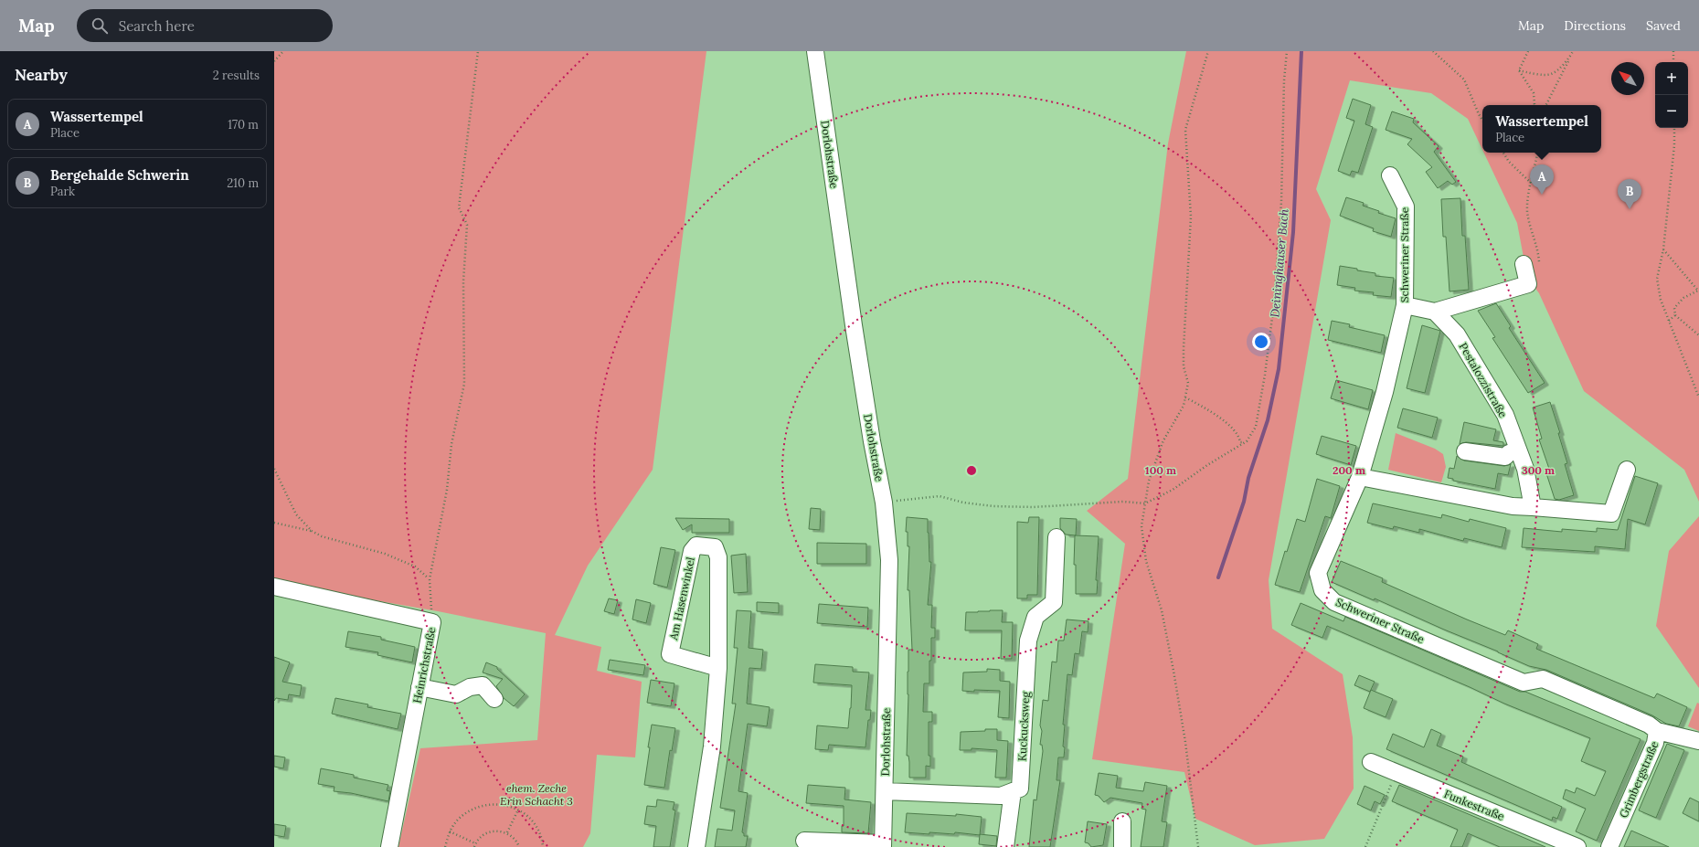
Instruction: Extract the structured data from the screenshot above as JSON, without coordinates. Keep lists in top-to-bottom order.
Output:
{
  "streets": {
    "street": [
      "Dorlohstraße",
      "Schweriner Straße",
      "Pestalozzistraße",
      "Am Hasenwinkel",
      "Heinrichstraße",
      "Kuckucksweg",
      "Grimbergstraße",
      "Funkestraße"
    ]
  },
  "crossings": [
    ["Schweriner Straße", "Grimbergstraße"]
  ],
  "water": ["Deininghauser Bach"],
  "parks": ["ehem. Zeche Erin Schacht 3"],
  "north": "top left",
  "page": {
    "header": "Map",
    "search": "Search here",
    "nav": ["Map", "Directions", "Saved"],
    "heading": ["Nearby", "2 results"],
    "map_buttons": ["+", "−"],
    "list": [
      {
        "mark": "A",
        "name": "Wassertempel",
        "note": "Place",
        "value": "170 m"
      },
      {
        "mark": "B",
        "name": "Bergehalde Schwerin",
        "note": "Park",
        "value": "210 m"
      }
    ],
    "popup": ["Wassertempel", "Place"],
    "pins": ["A", "B"]
  },
  "rings": ["100 m", "200 m", "300 m"]
}
